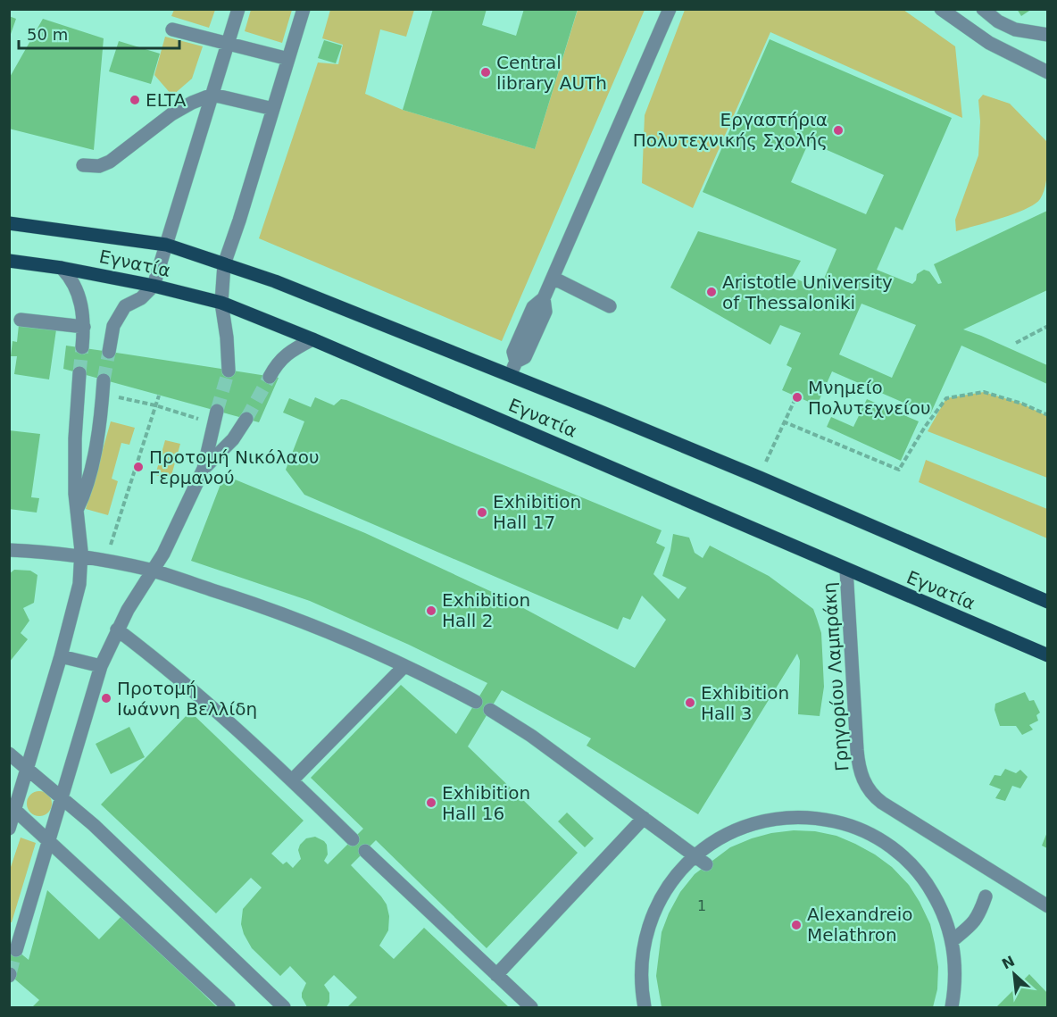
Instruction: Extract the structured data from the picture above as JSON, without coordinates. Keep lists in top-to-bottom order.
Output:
{
  "streets": {
    "main road": ["Εγνατία"],
    "street": ["Γρηγορίου Λαμπράκη"]
  },
  "crossings": [
    ["Εγνατία", "Γρηγορίου Λαμπράκη"]
  ],
  "places": [
    "Central library AUTh",
    "ELTA",
    "Εργαστήρια Πολυτεχνικής Σχολής",
    "Aristotle University of Thessaloniki",
    "Μνημείο Πολυτεχνείου",
    "Προτομή Νικόλαου Γερμανού",
    "Exhibition Hall 17",
    "Exhibition Hall 2",
    "Προτομή Ιωάννη Βελλίδη",
    "Exhibition Hall 3",
    "Exhibition Hall 16",
    "Alexandreio Melathron"
  ],
  "house_numbers": ["1"],
  "scale_bar": "50 m",
  "north": "top left"
}
